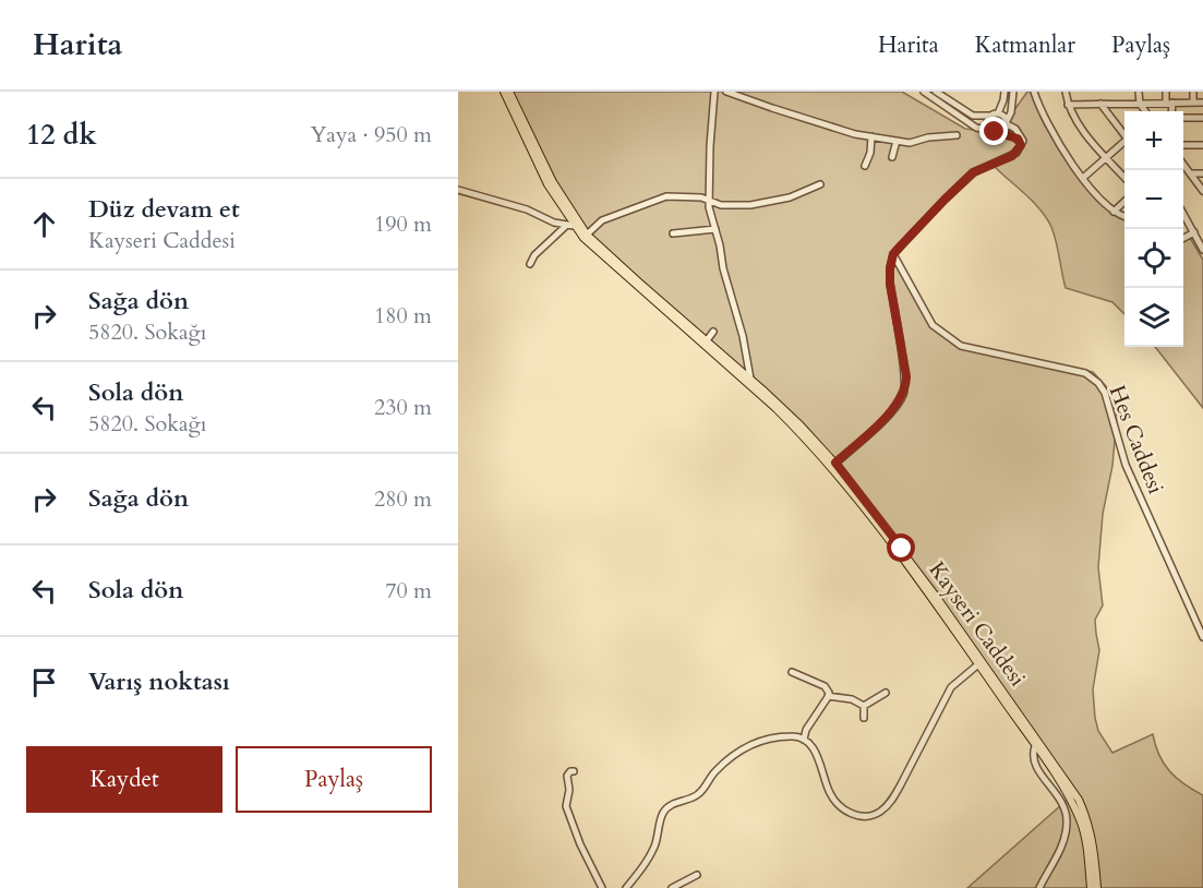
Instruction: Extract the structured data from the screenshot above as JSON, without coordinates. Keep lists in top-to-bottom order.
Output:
{
  "streets": {
    "main road": ["Kayseri Caddesi"],
    "street": ["Hes Caddesi"]
  },
  "page": {
    "header": "Harita",
    "nav": ["Harita", "Katmanlar", "Paylaş"],
    "heading": ["12 dk", "Yaya · 950 m"],
    "map_buttons": ["+", "−"],
    "list": [
      ["Düz devam et", "Kayseri Caddesi", "190 m"],
      ["Sağa dön", "5820. Sokağı", "180 m"],
      ["Sola dön", "5820. Sokağı", "230 m"],
      ["Sağa dön", "280 m"],
      ["Sola dön", "70 m"],
      "Varış noktası"
    ],
    "buttons": ["Kaydet", "Paylaş"]
  }
}
